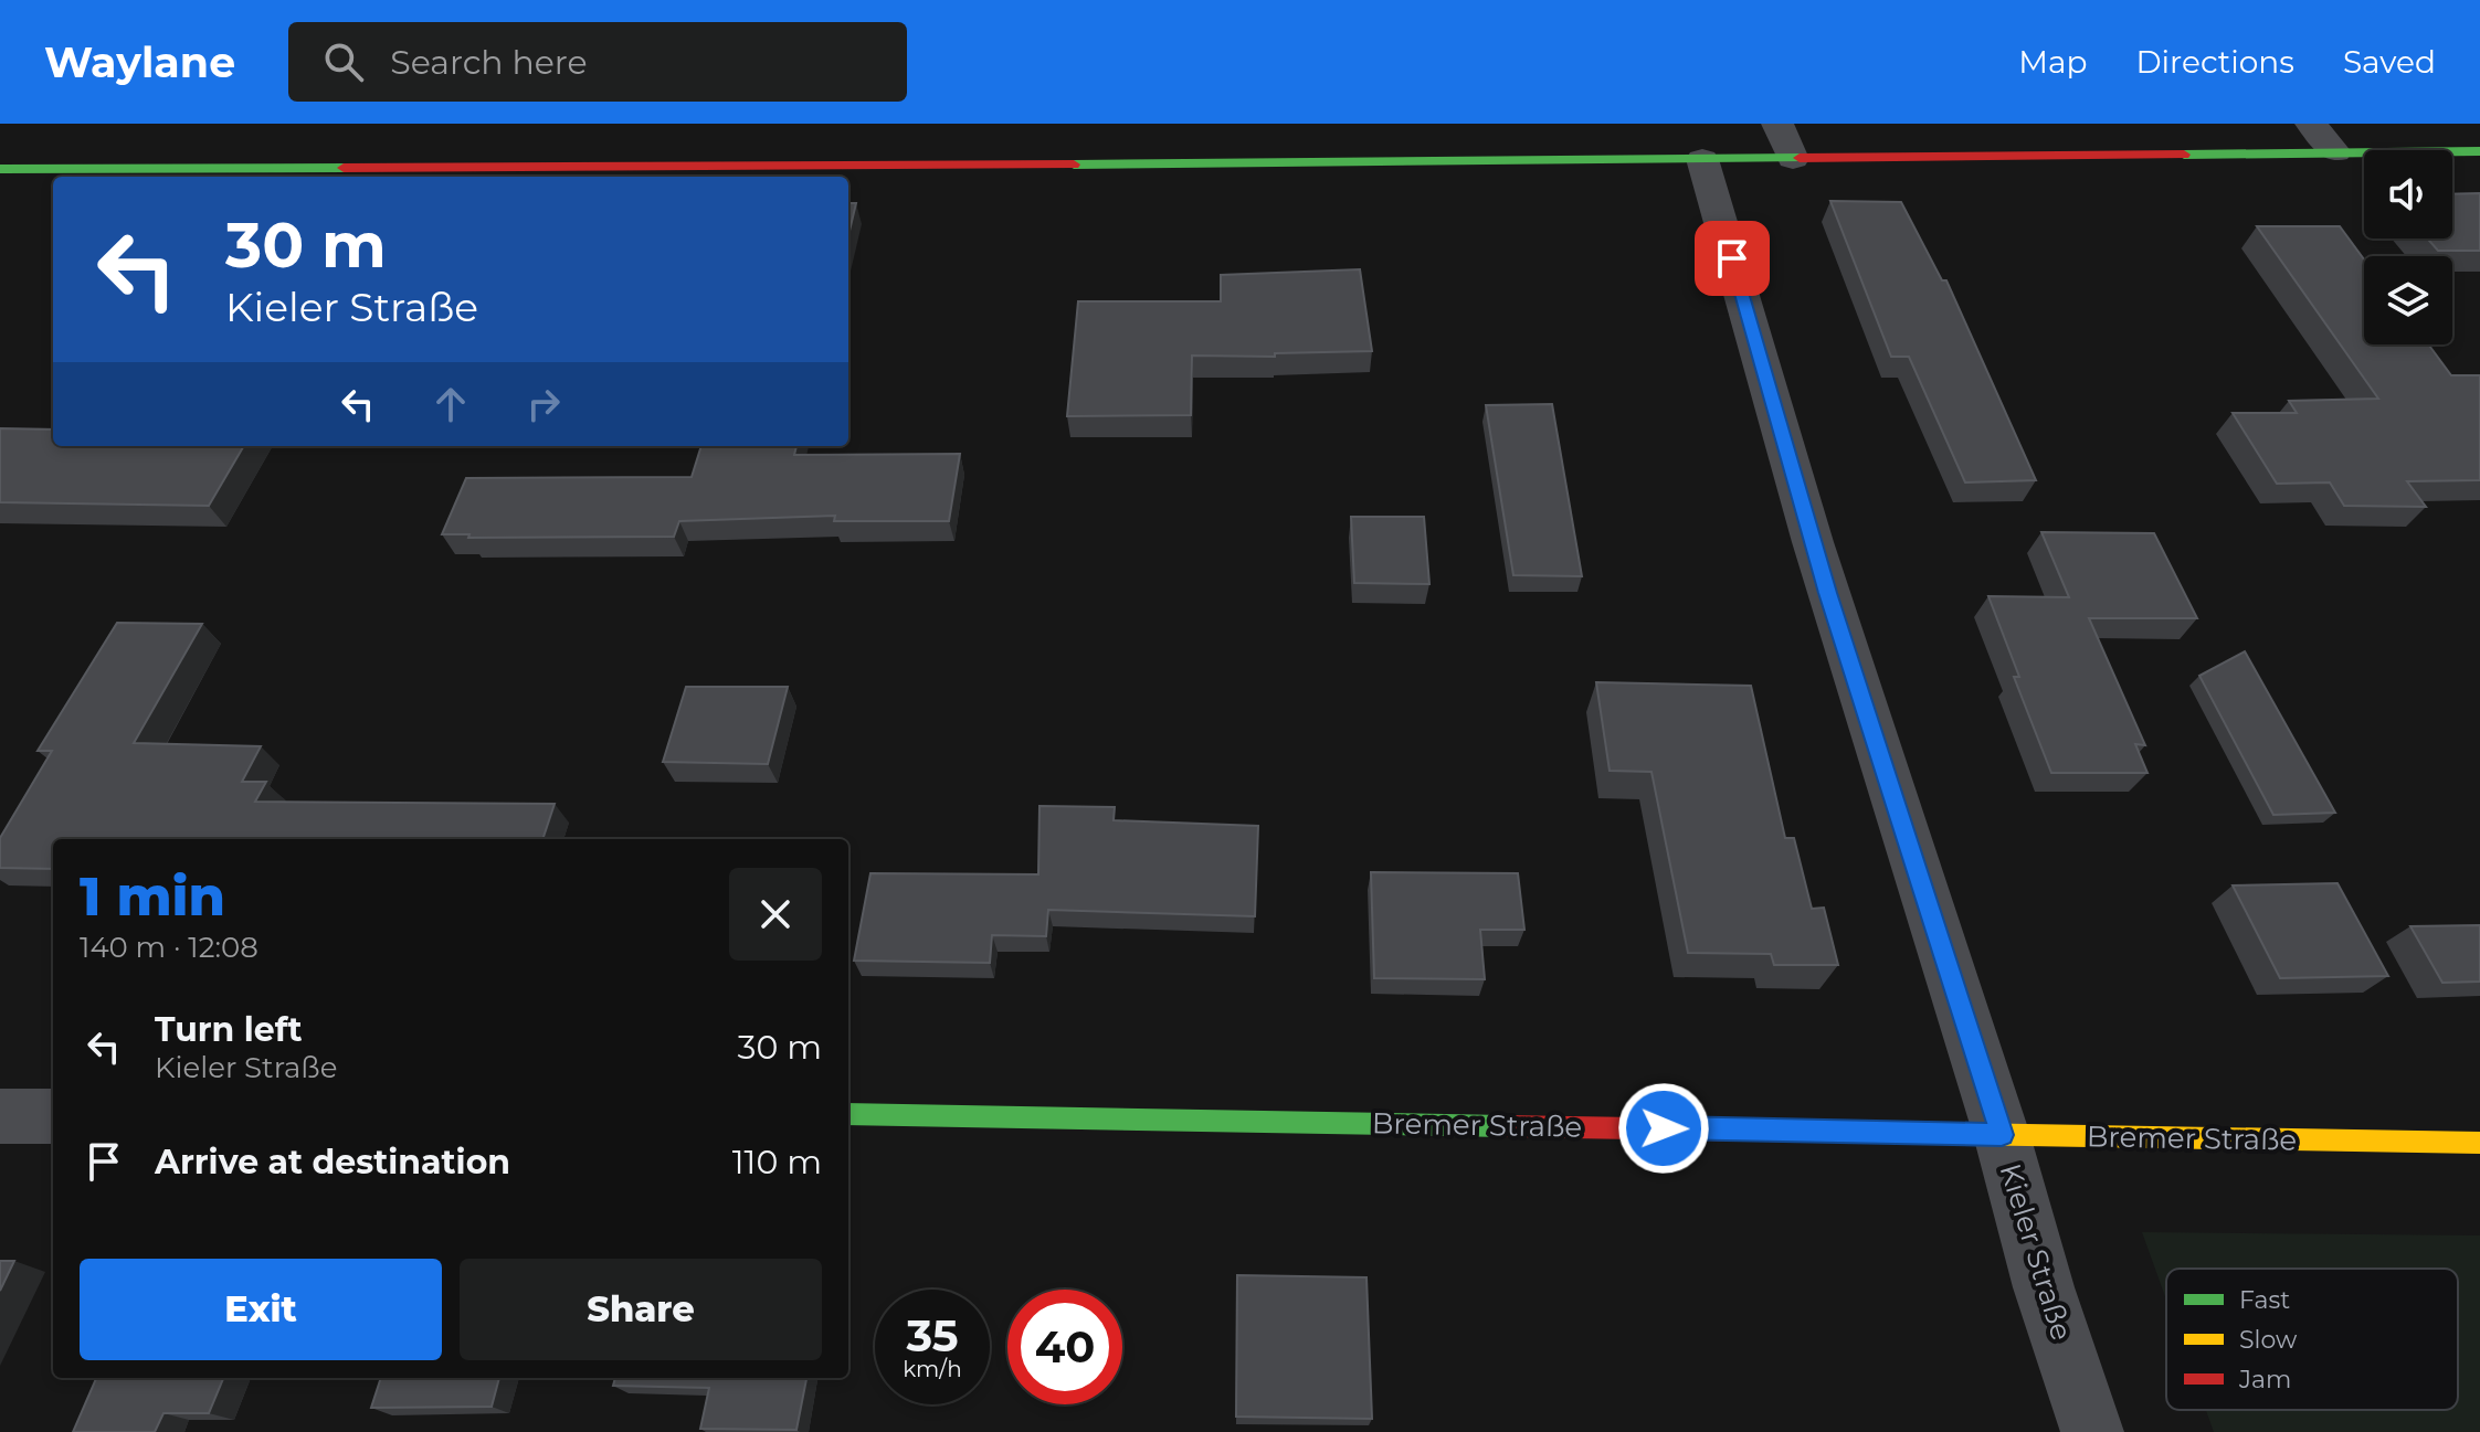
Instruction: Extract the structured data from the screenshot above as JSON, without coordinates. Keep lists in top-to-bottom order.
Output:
{
  "streets": {
    "street": ["Bremer Straße", "Kieler Straße"]
  },
  "crossings": [
    ["Bremer Straße", "Kieler Straße"]
  ],
  "legend": ["Fast", "Slow", "Jam"],
  "page": {
    "header": "Waylane",
    "search": "Search here",
    "nav": ["Map", "Directions", "Saved"],
    "turn": ["30 m", "Kieler Straße"],
    "heading": ["1 min", "140 m · 12:08"],
    "list": [
      {
        "name": "Turn left",
        "note": "Kieler Straße",
        "value": "30 m"
      },
      {
        "name": "Arrive at destination",
        "value": "110 m"
      }
    ],
    "buttons": ["Exit", "Share"],
    "speed": "35 km/h",
    "limit": "40"
  }
}
